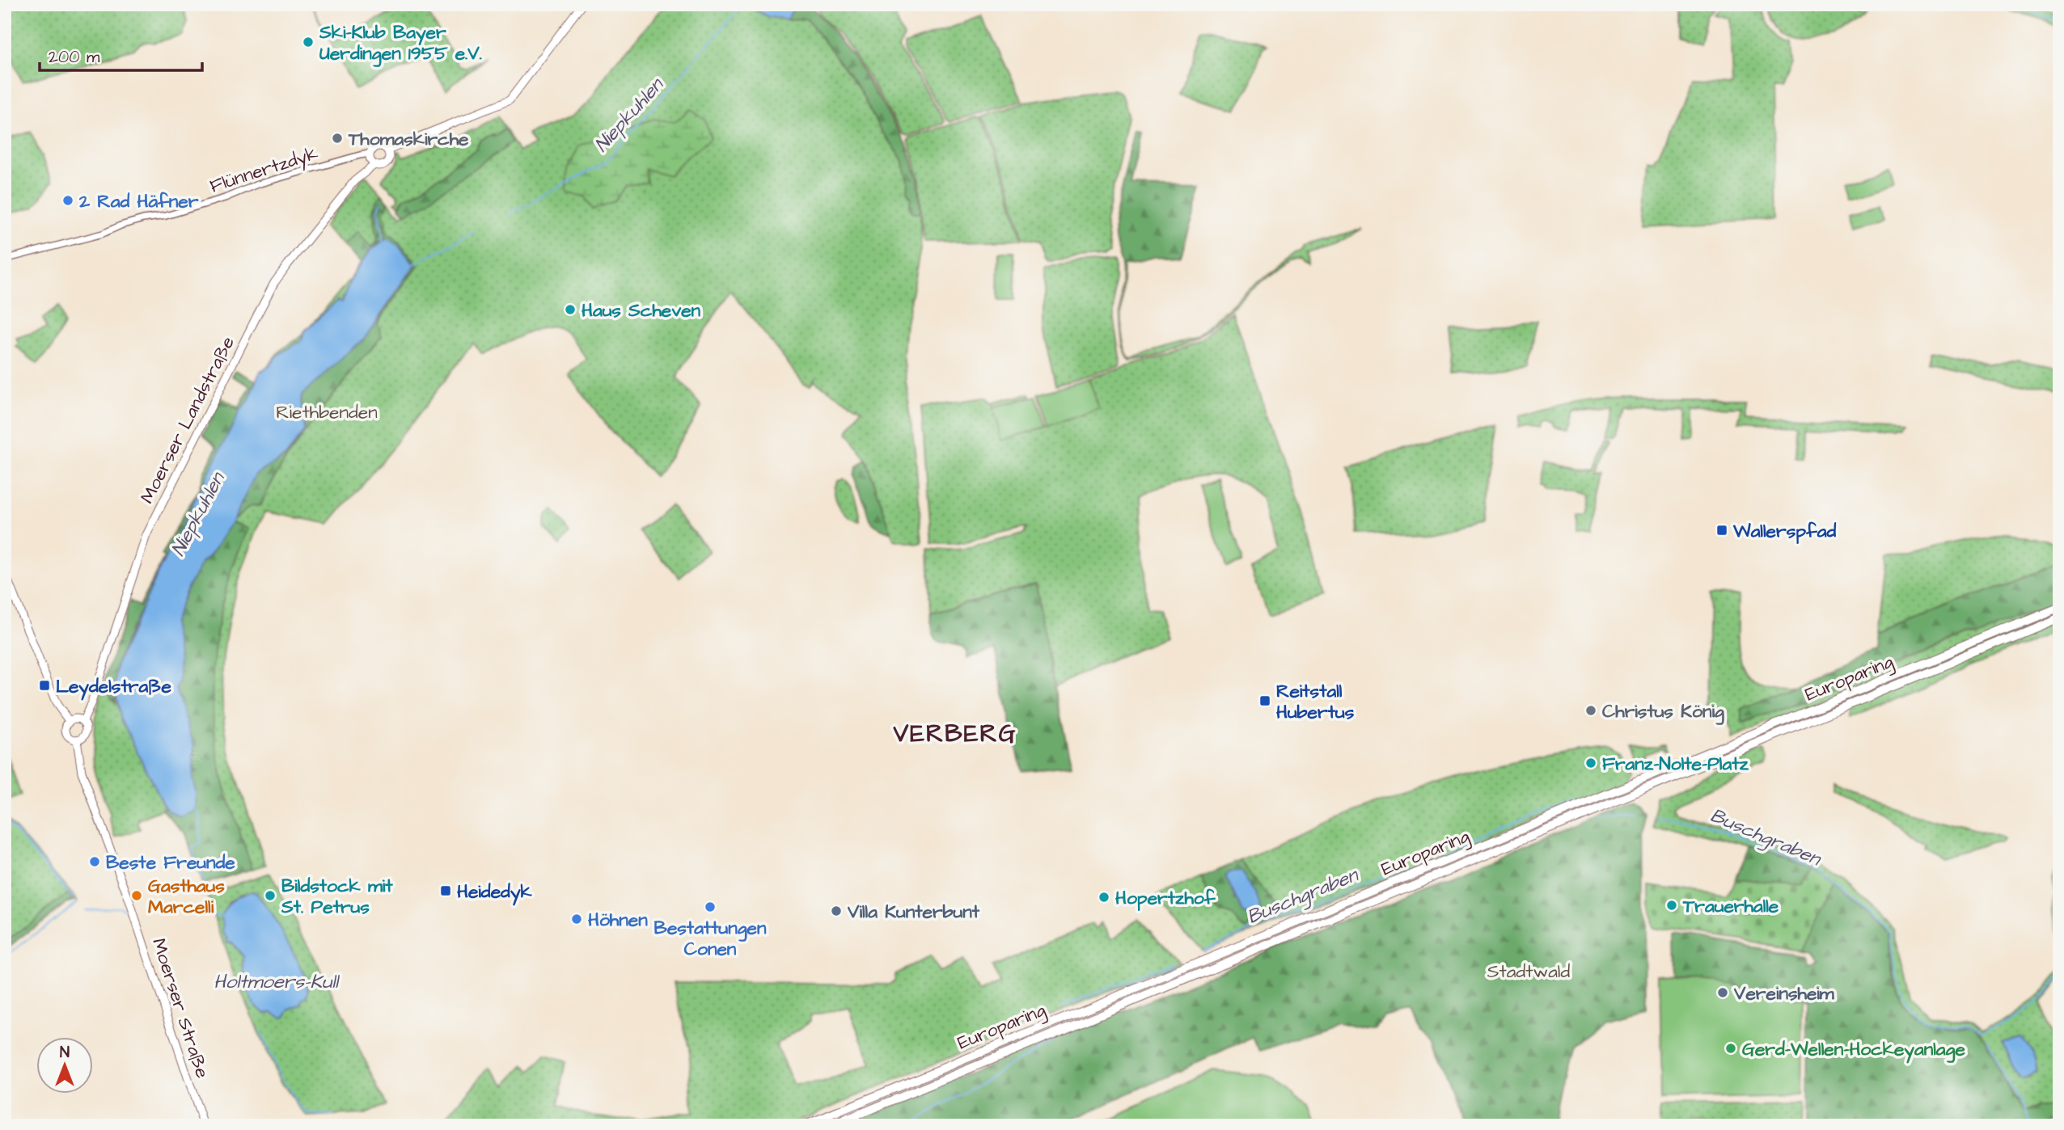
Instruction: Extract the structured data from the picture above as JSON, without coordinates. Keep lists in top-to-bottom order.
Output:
{
  "streets": {
    "main road": ["Moerser Landstraße", "Europaring", "Moerser Straße"],
    "street": ["Flünnertzdyk"]
  },
  "crossings": [
    ["Flünnertzdyk", "Moerser Landstraße"],
    ["Moerser Landstraße", "Moerser Straße"]
  ],
  "districts": ["VERBERG"],
  "water": ["Niepkuhlen", "Buschgraben", "Holtmoers-Kull"],
  "parks": ["Riethbenden", "Stadtwald"],
  "places": {
    "other": [
      "Ski-Klub Bayer Uerdingen 1955 e.V.",
      "Thomaskirche",
      "2 Rad Häfner",
      "Haus Scheven",
      "Christus König",
      "Franz-Nolte-Platz",
      "Beste Freunde",
      "Gasthaus Marcelli",
      "Bildstock mit St. Petrus",
      "Hopertzhof",
      "Trauerhalle",
      "Bestattungen Conen",
      "Villa Kunterbunt",
      "Höhnen",
      "Vereinsheim",
      "Gerd-Wellen-Hockeyanlage"
    ],
    "transit": [
      "Wallerspfad",
      "Leydelstraße",
      "Reitstall Hubertus",
      "Heidedyk"
    ]
  },
  "scale_bar": "200 m",
  "north": "top"
}
